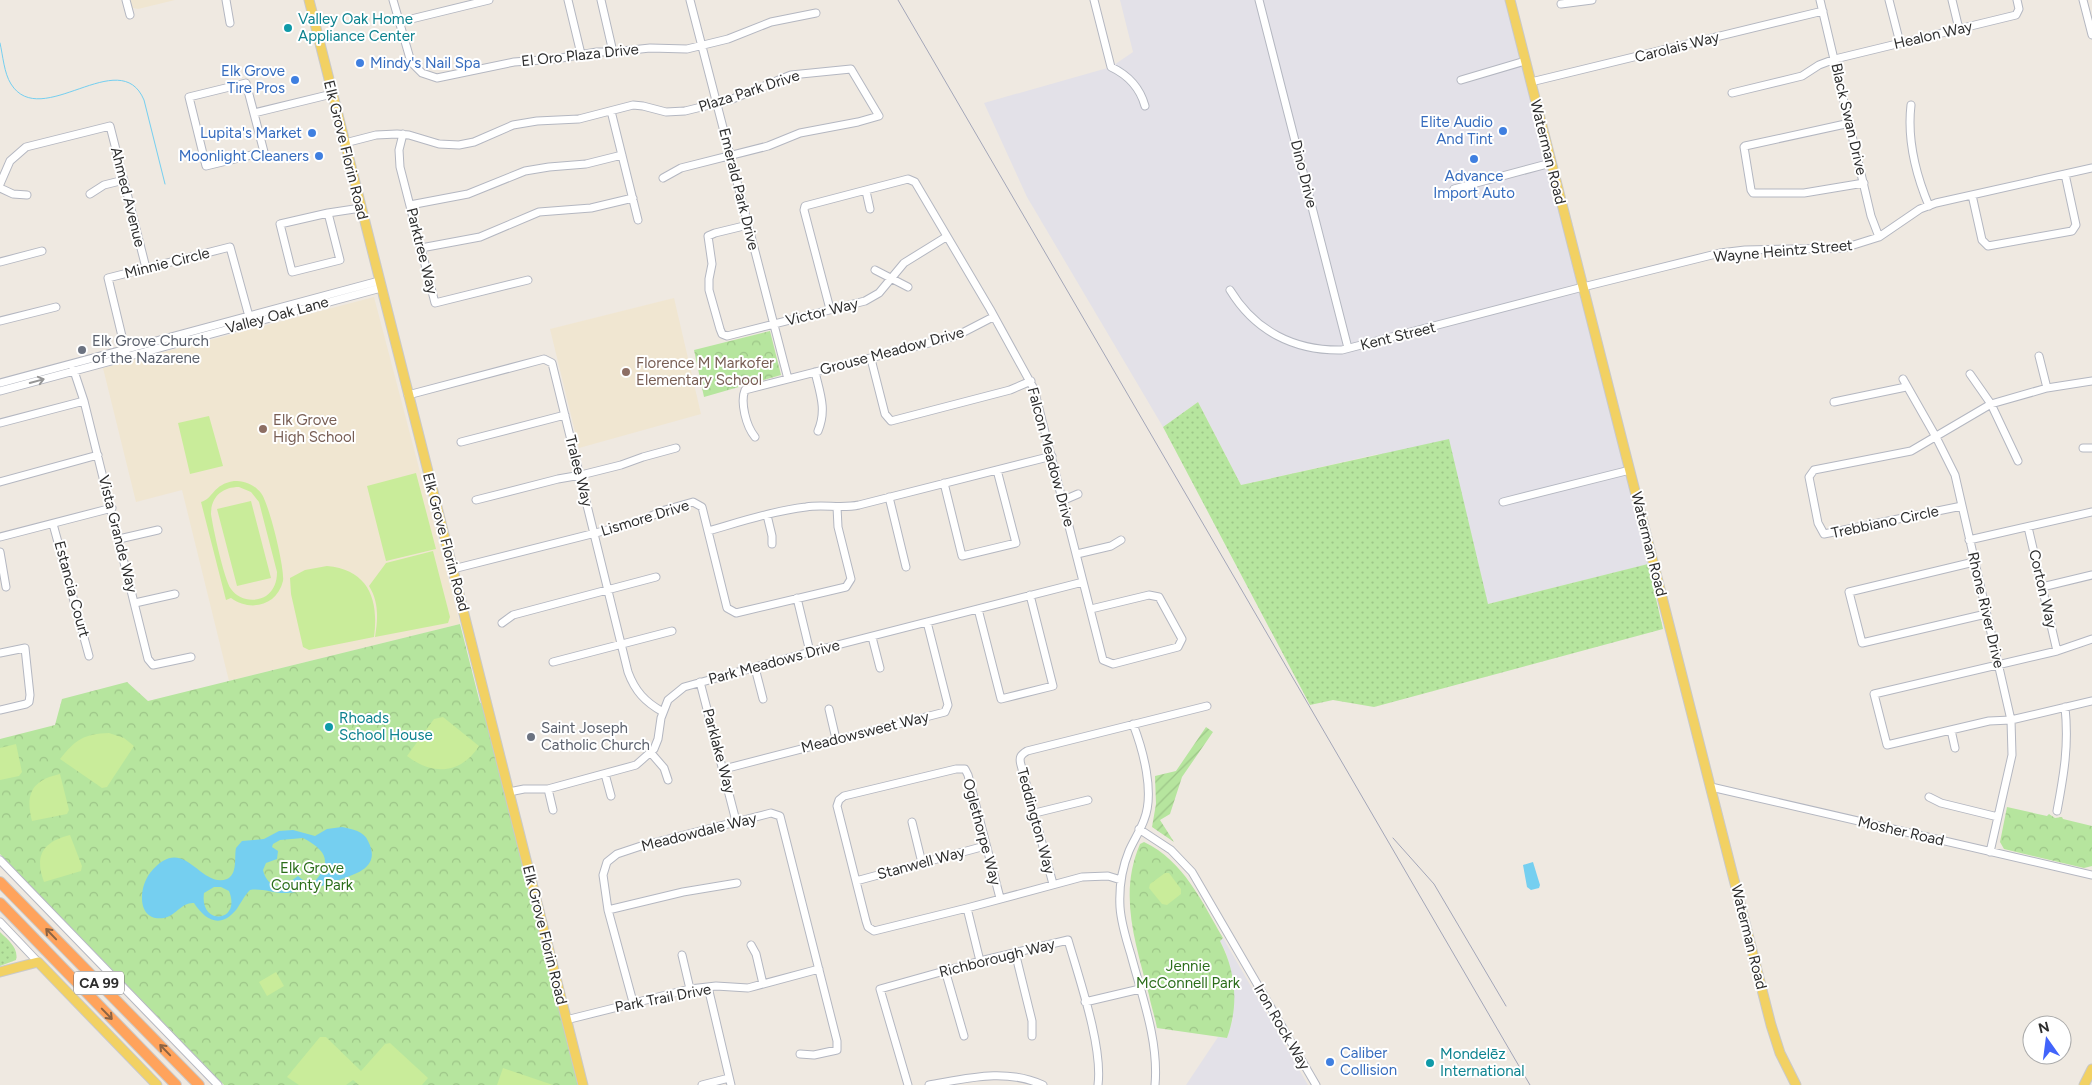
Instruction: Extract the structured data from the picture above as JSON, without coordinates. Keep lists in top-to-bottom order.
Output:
{
  "streets": {
    "highway": ["CA 99"],
    "main road": ["Elk Grove Florin Road", "Waterman Road"],
    "street": [
      "Healon Way",
      "Carolais Way",
      "El Oro Plaza Drive",
      "Plaza Park Drive",
      "Black Swan Drive",
      "Dino Drive",
      "Emerald Park Drive",
      "Ahmed Avenue",
      "Parktree Way",
      "Wayne Heintz Street",
      "Minnie Circle",
      "Victor Way",
      "Valley Oak Lane",
      "Kent Street",
      "Grouse Meadow Drive",
      "Falcon Meadow Drive",
      "Tralee Way",
      "Lismore Drive",
      "Trebbiano Circle",
      "Vista Grande Way",
      "Estancia Court",
      "Corton Way",
      "Rhone River Drive",
      "Park Meadows Drive",
      "Meadowsweet Way",
      "Parklake Way",
      "Teddington Way",
      "Mosher Road",
      "Meadowdale Way",
      "Oglethorpe Way",
      "Stanwell Way",
      "Richborough Way",
      "Park Trail Drive",
      "Iron Rock Way"
    ]
  },
  "crossings": [
    ["Healon Way", "Black Swan Drive"],
    ["Carolais Way", "Black Swan Drive"],
    ["Carolais Way", "Waterman Road"],
    ["El Oro Plaza Drive", "Emerald Park Drive"],
    ["Plaza Park Drive", "Elk Grove Florin Road"],
    ["Plaza Park Drive", "Emerald Park Drive"],
    ["Plaza Park Drive", "Parktree Way"],
    ["Black Swan Drive", "Wayne Heintz Street"],
    ["Elk Grove Florin Road", "Valley Oak Lane"],
    ["Elk Grove Florin Road", "Tralee Way"],
    ["Elk Grove Florin Road", "Lismore Drive"],
    ["Elk Grove Florin Road", "Park Trail Drive"],
    ["Waterman Road", "Wayne Heintz Street"],
    ["Waterman Road", "Kent Street"],
    ["Waterman Road", "Mosher Road"],
    ["Dino Drive", "Kent Street"],
    ["Emerald Park Drive", "Victor Way"],
    ["Emerald Park Drive", "Grouse Meadow Drive"],
    ["Ahmed Avenue", "Minnie Circle"],
    ["Wayne Heintz Street", "Kent Street"],
    ["Minnie Circle", "Valley Oak Lane"],
    ["Victor Way", "Falcon Meadow Drive"],
    ["Valley Oak Lane", "Vista Grande Way"],
    ["Grouse Meadow Drive", "Falcon Meadow Drive"],
    ["Falcon Meadow Drive", "Park Meadows Drive"],
    ["Tralee Way", "Lismore Drive"],
    ["Tralee Way", "Park Meadows Drive"],
    ["Trebbiano Circle", "Rhone River Drive"],
    ["Rhone River Drive", "Mosher Road"],
    ["Park Meadows Drive", "Meadowsweet Way"],
    ["Park Meadows Drive", "Parklake Way"],
    ["Meadowsweet Way", "Parklake Way"],
    ["Parklake Way", "Meadowdale Way"],
    ["Meadowdale Way", "Park Trail Drive"],
    ["Oglethorpe Way", "Stanwell Way"]
  ],
  "parks": ["Elk Grove County Park", "Jennie McConnell Park"],
  "places": [
    "Valley Oak Home Appliance Center",
    "Mindy's Nail Spa",
    "Elk Grove Tire Pros",
    "Elite Audio And Tint",
    "Lupita's Market",
    "Moonlight Cleaners",
    "Advance Import Auto",
    "Elk Grove Church of the Nazarene",
    "Florence M Markofer Elementary School",
    "Elk Grove High School",
    "Rhoads School House",
    "Saint Joseph Catholic Church",
    "Caliber Collision",
    "Mondelēz International"
  ],
  "north": "top"
}
